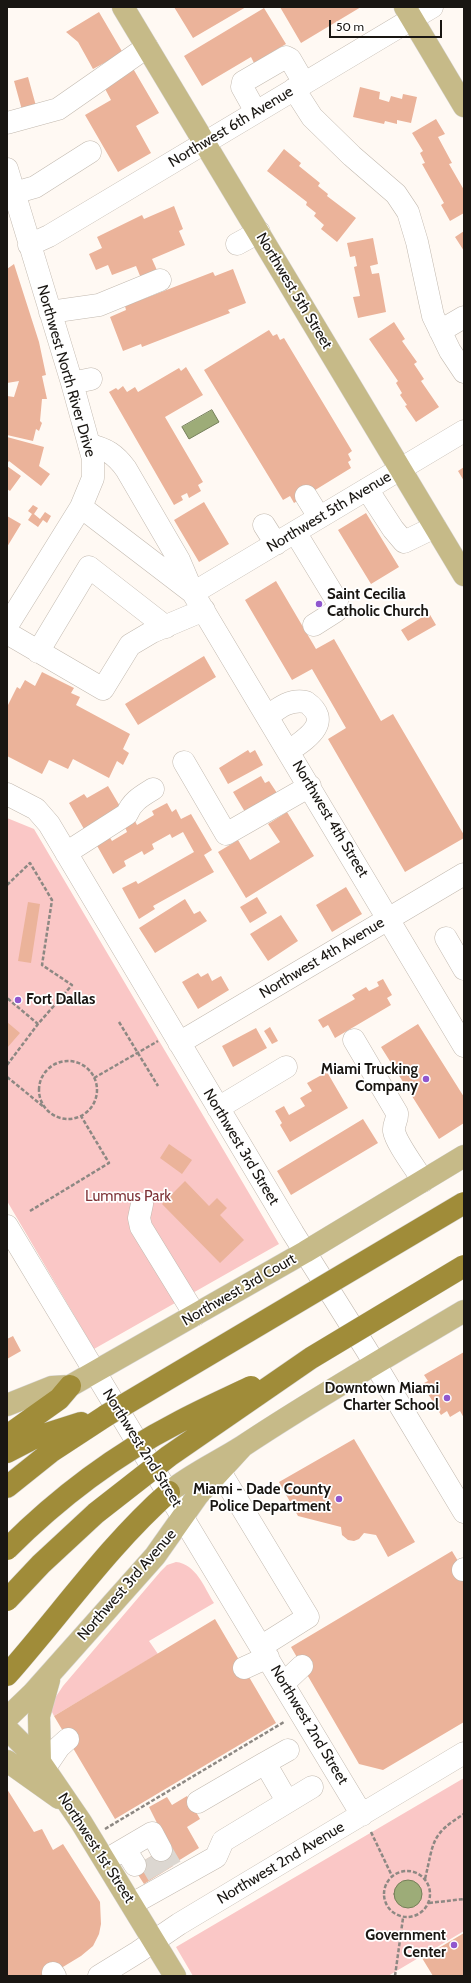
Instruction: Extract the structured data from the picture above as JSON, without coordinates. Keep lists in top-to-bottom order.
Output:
{
  "streets": {
    "main road": [
      "Northwest 5th Street",
      "Northwest 3rd Court",
      "Northwest 3rd Avenue",
      "Northwest 1st Street"
    ],
    "street": [
      "Northwest 6th Avenue",
      "Northwest North River Drive",
      "Northwest 5th Avenue",
      "Northwest 4th Street",
      "Northwest 4th Avenue",
      "Northwest 3rd Street",
      "Northwest 2nd Street",
      "Northwest 2nd Avenue"
    ]
  },
  "crossings": [
    ["Northwest 6th Avenue", "Northwest 5th Street"],
    ["Northwest 6th Avenue", "Northwest North River Drive"],
    ["Northwest 5th Street", "Northwest 5th Avenue"],
    ["Northwest North River Drive", "Northwest 4th Street"],
    ["Northwest 5th Avenue", "Northwest 4th Street"],
    ["Northwest 4th Street", "Northwest 4th Avenue"],
    ["Northwest 4th Avenue", "Northwest 3rd Street"],
    ["Northwest 3rd Street", "Northwest 3rd Court"],
    ["Northwest 3rd Street", "Northwest 3rd Avenue"],
    ["Northwest 3rd Court", "Northwest 2nd Street"],
    ["Northwest 2nd Street", "Northwest 3rd Avenue"],
    ["Northwest 2nd Street", "Northwest 2nd Avenue"],
    ["Northwest 1st Street", "Northwest 2nd Avenue"]
  ],
  "parks": ["Lummus Park"],
  "places": [
    "Saint Cecilia Catholic Church",
    "Fort Dallas",
    "Miami Trucking Company",
    "Downtown Miami Charter School",
    "Miami - Dade County Police Department",
    "Government Center"
  ],
  "scale_bar": "50 m"
}
